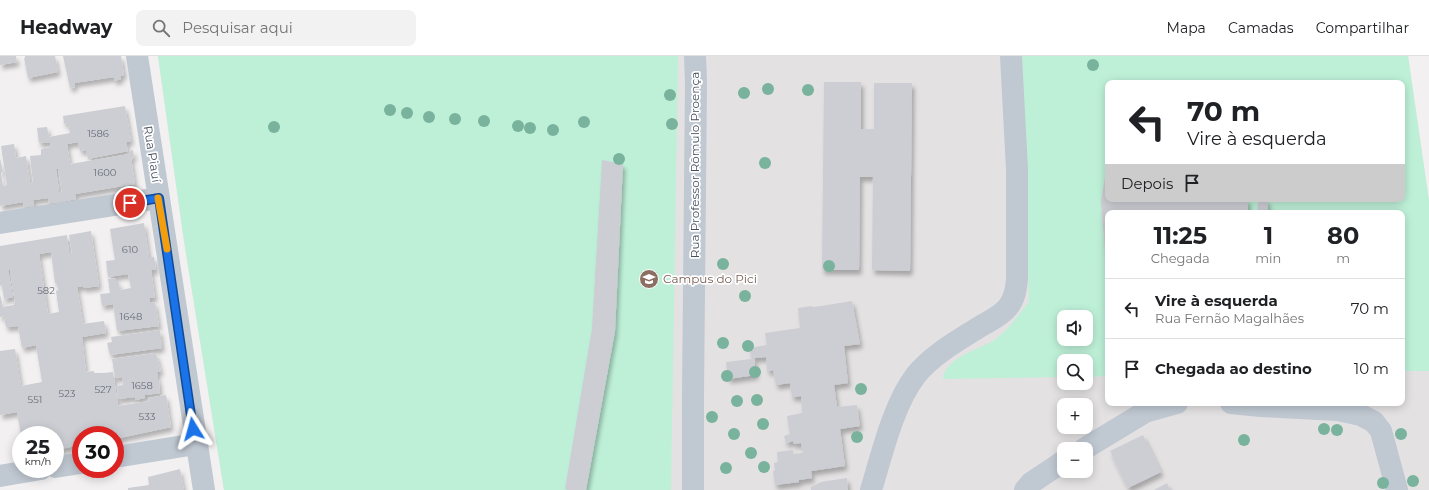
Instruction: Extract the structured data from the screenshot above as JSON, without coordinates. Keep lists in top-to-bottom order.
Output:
{
  "streets": {
    "street": ["Rua Piauí", "Rua Professor Rômulo Proença"]
  },
  "places": {
    "school or university": ["Campus do Pici"]
  },
  "house_numbers": [
    "1586",
    "1600",
    "610",
    "582",
    "1648",
    "1658",
    "527",
    "523",
    "551",
    "533"
  ],
  "page": {
    "header": "Headway",
    "search": "Pesquisar aqui",
    "nav": ["Mapa", "Camadas", "Compartilhar"],
    "turn": ["70 m", "Vire à esquerda"],
    "then": "Depois",
    "eta": [
      "11:25",
      "Chegada",
      "1",
      "min",
      "80",
      "m"
    ],
    "list": [
      {
        "name": "Vire à esquerda",
        "note": "Rua Fernão Magalhães",
        "value": "70 m"
      },
      {
        "name": "Chegada ao destino",
        "value": "10 m"
      }
    ],
    "map_buttons": ["+", "−"],
    "speed": "25 km/h",
    "limit": "30"
  }
}
